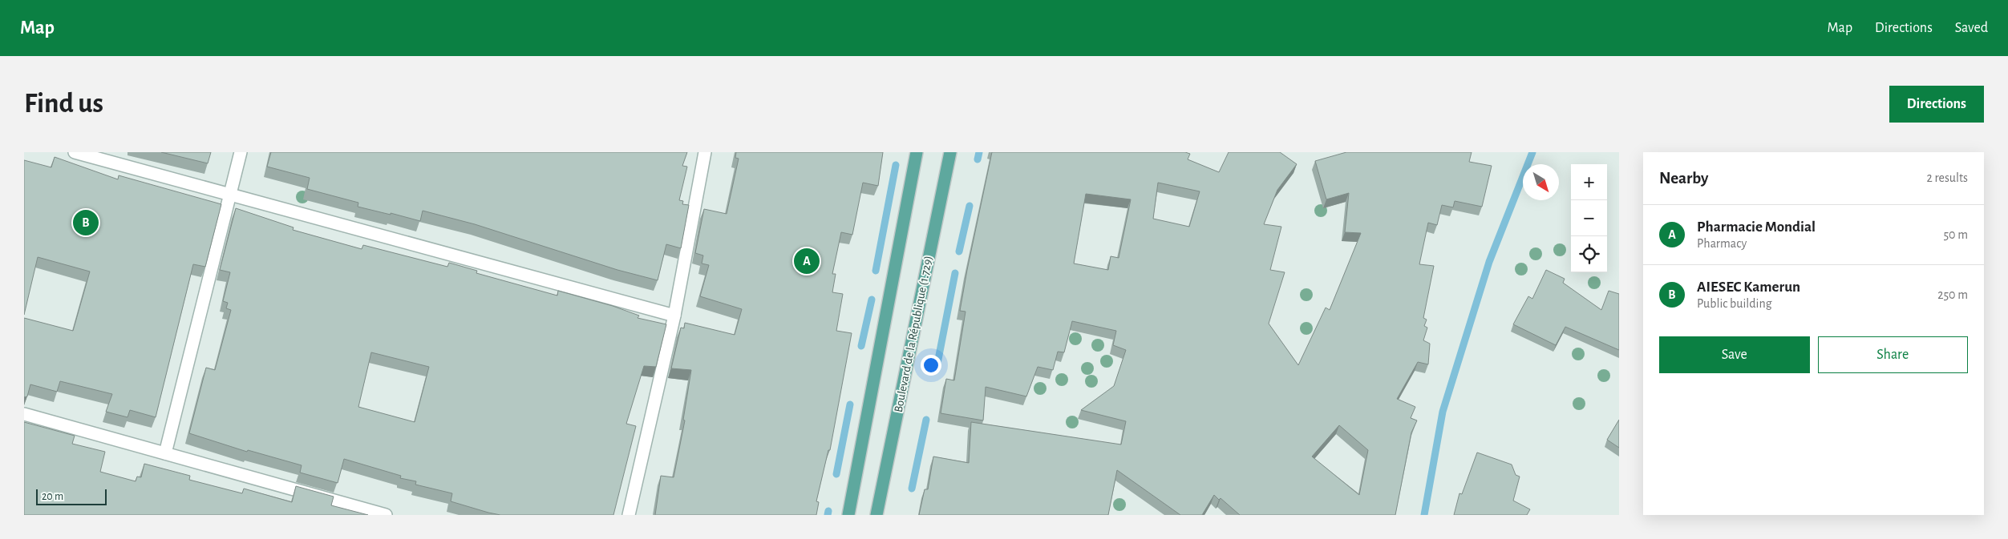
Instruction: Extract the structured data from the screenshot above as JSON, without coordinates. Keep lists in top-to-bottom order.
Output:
{
  "streets": {
    "main road": ["Boulevard de la République (1.729)"]
  },
  "scale_bar": "20 m",
  "north": "bottom right",
  "page": {
    "header": "Map",
    "nav": ["Map", "Directions", "Saved"],
    "buttons": [
      "Directions",
      ["Save", "Share"]
    ],
    "title": "Find us",
    "heading": ["Nearby", "2 results"],
    "map_buttons": ["+", "−"],
    "list": [
      {
        "mark": "A",
        "name": "Pharmacie Mondial",
        "note": "Pharmacy",
        "value": "50 m"
      },
      {
        "mark": "B",
        "name": "AIESEC Kamerun",
        "note": "Public building",
        "value": "250 m"
      }
    ],
    "pins": ["B", "A"],
    "scale": "20 m"
  }
}
